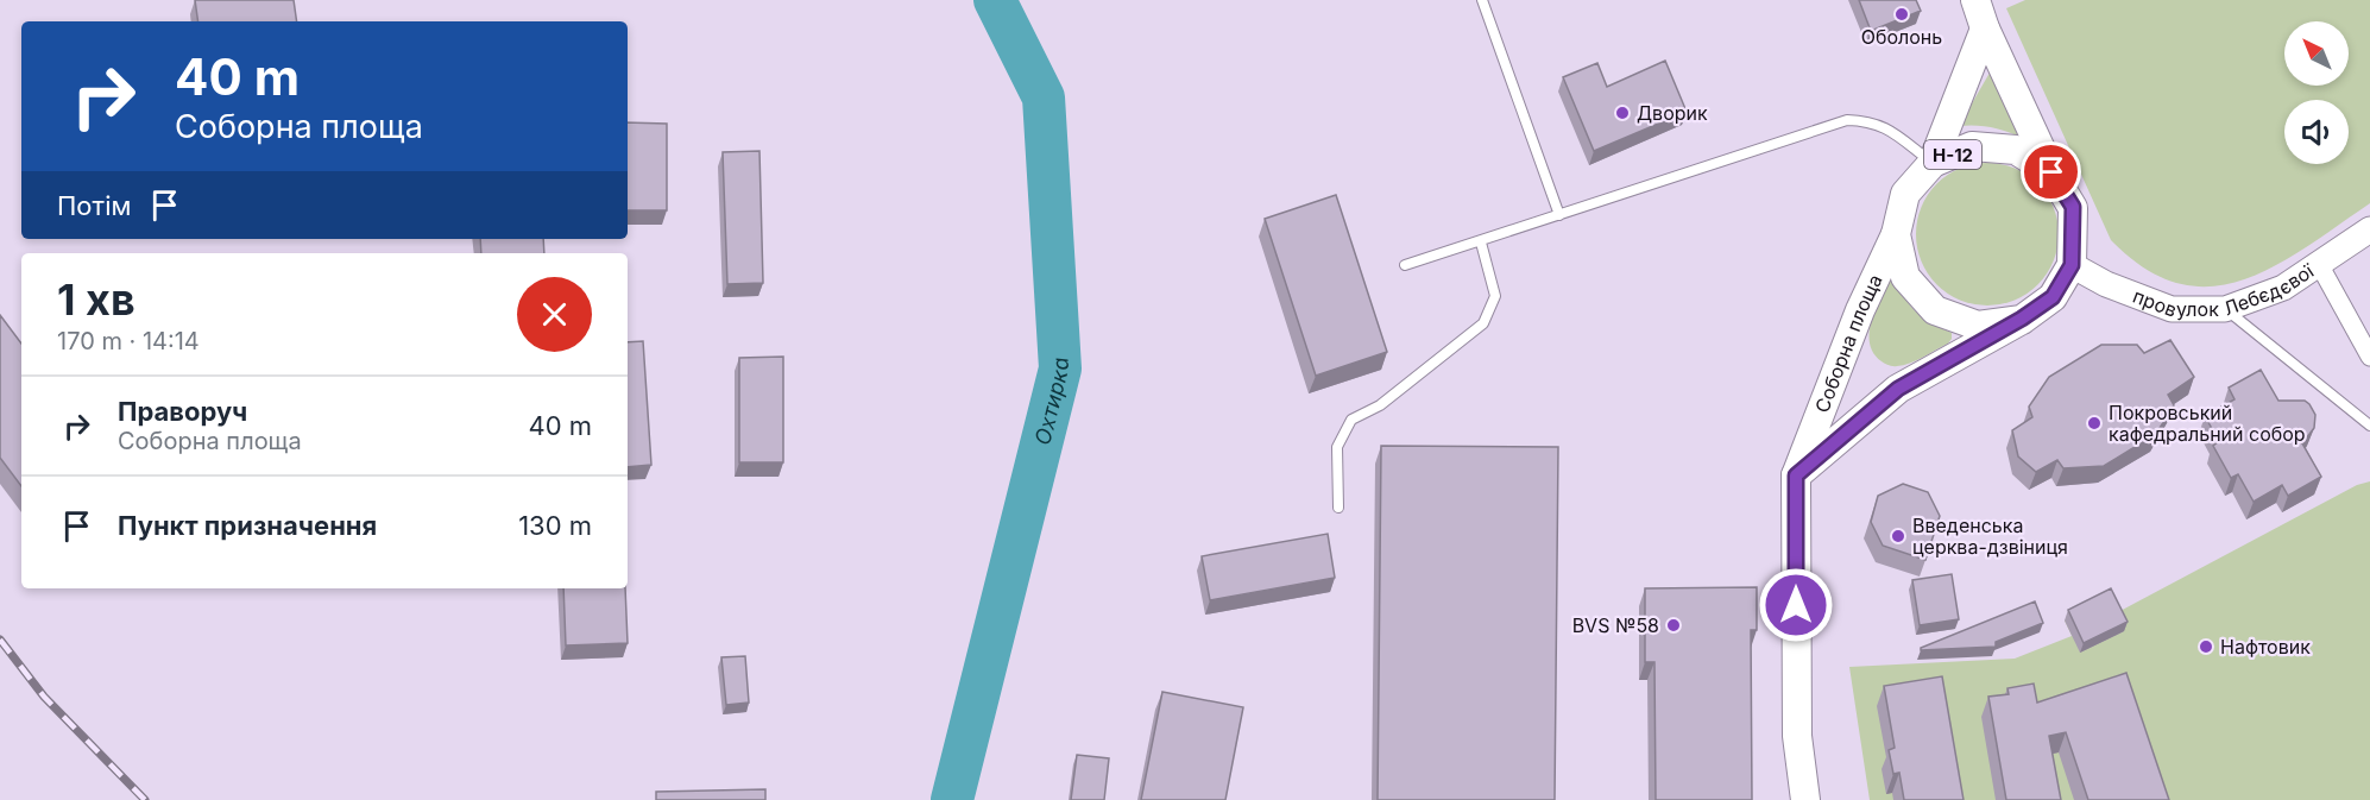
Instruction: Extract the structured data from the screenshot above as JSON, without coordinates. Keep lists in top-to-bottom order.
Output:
{
  "streets": {
    "main road": ["Н-12", "Соборна площа"],
    "street": ["провулок Лебєдєвої"]
  },
  "crossings": [
    ["Н-12", "Соборна площа"],
    ["провулок Лебєдєвої", "Соборна площа"]
  ],
  "water": ["Охтирка"],
  "places": [
    "Оболонь",
    "Дворик",
    "Покровський кафедральний собор",
    "Введенська церква-дзвіниця",
    "BVS №58",
    "Нафтовик"
  ],
  "north": "top left",
  "page": {
    "turn": ["40 m", "Соборна площа"],
    "then": "Потім",
    "heading": ["1 хв", "170 m · 14:14"],
    "list": [
      {
        "name": "Праворуч",
        "note": "Соборна площа",
        "value": "40 m"
      },
      {
        "name": "Пункт призначення",
        "value": "130 m"
      }
    ]
  }
}
